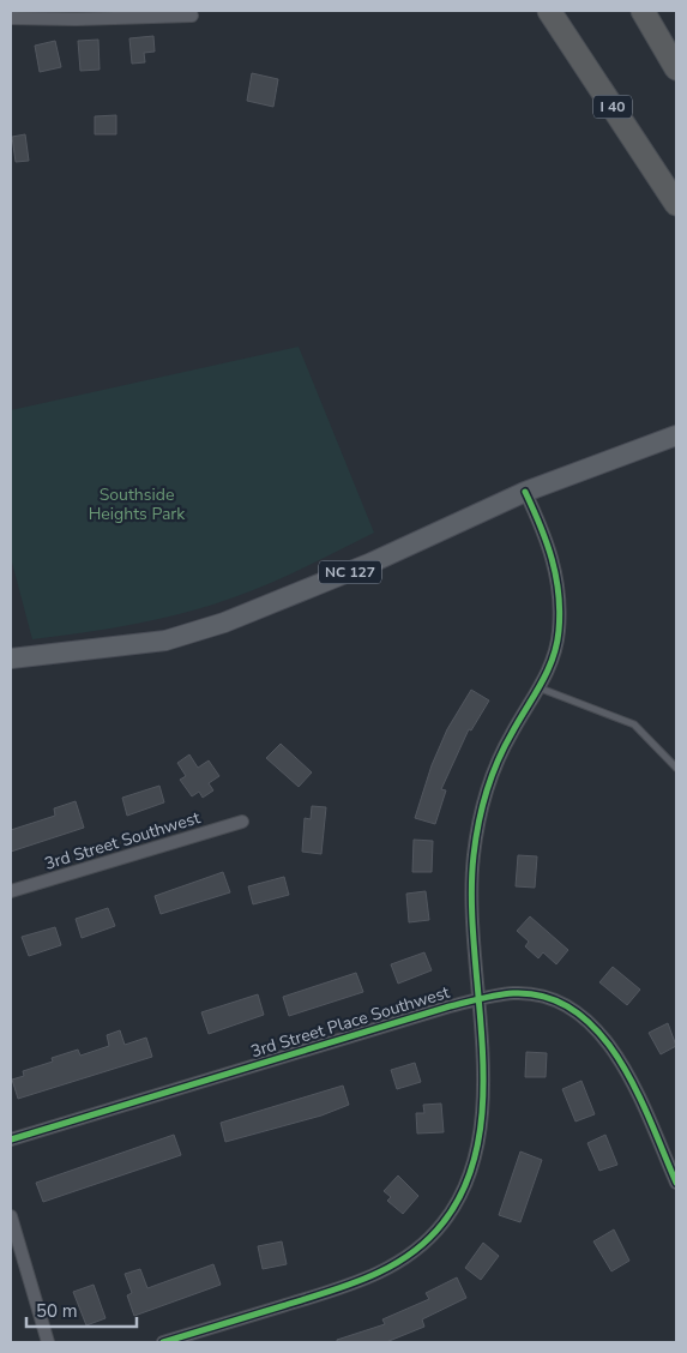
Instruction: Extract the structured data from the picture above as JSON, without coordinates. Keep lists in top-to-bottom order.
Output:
{
  "streets": {
    "highway": ["I 40"],
    "main road": ["NC 127"],
    "street": ["3rd Street Southwest", "3rd Street Place Southwest"]
  },
  "parks": ["Southside Heights Park"],
  "scale_bar": "50 m"
}
